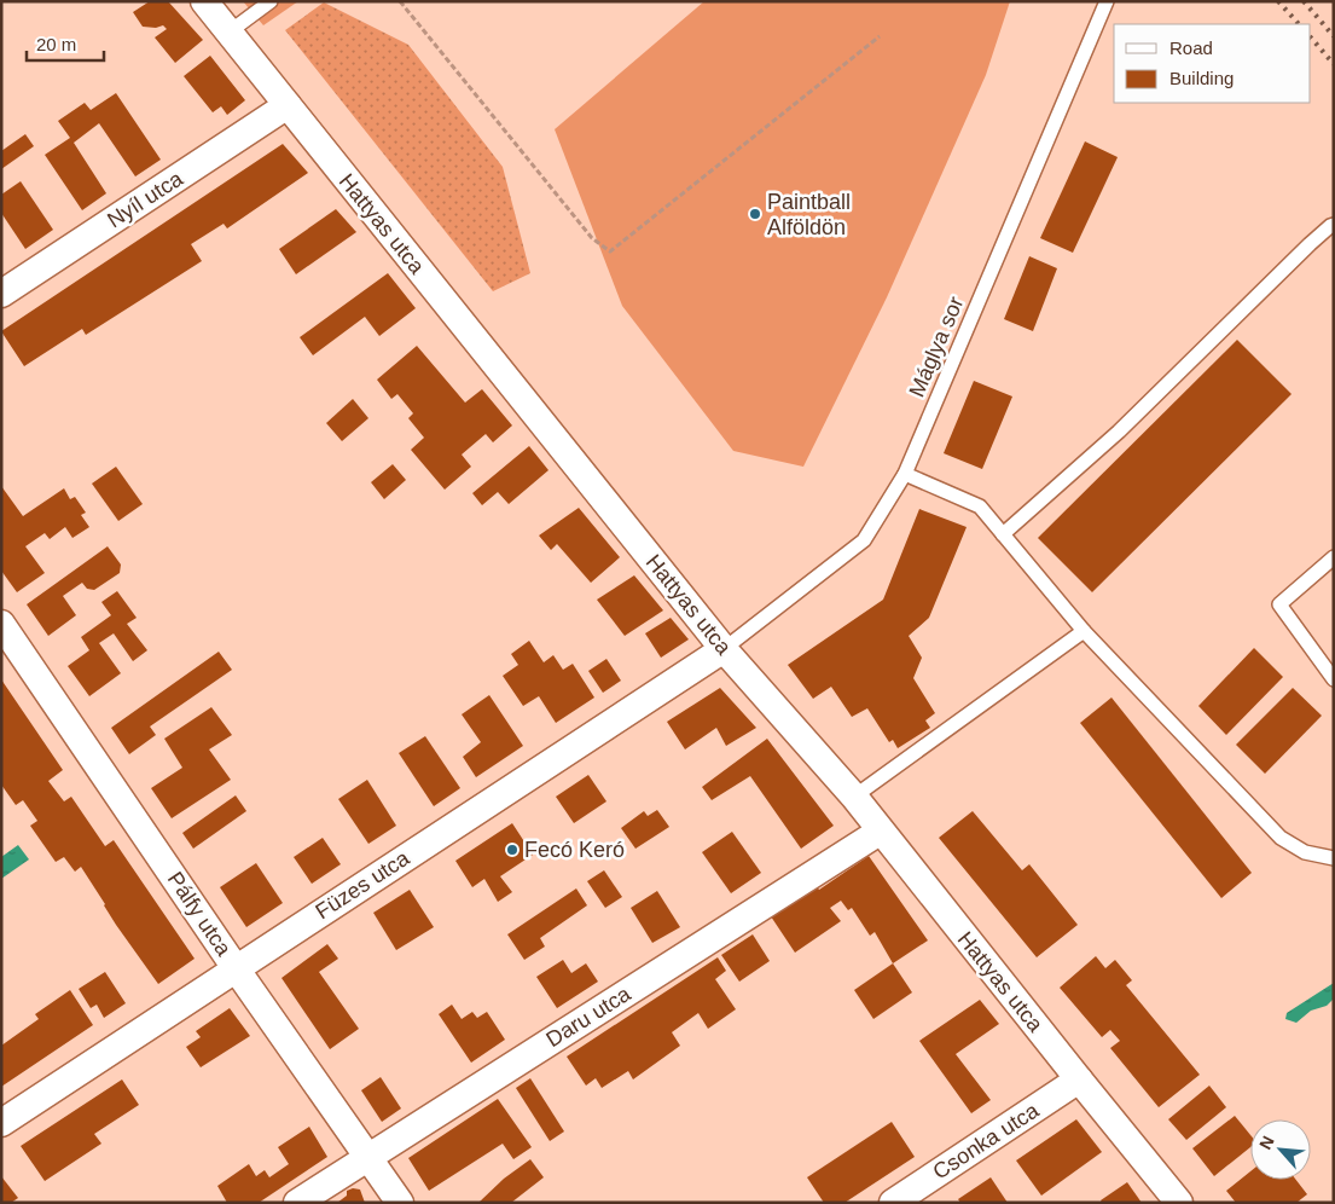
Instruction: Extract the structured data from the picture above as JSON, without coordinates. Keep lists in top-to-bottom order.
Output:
{
  "streets": {
    "street": [
      "Nyíl utca",
      "Hattyas utca",
      "Füzes utca",
      "Pálfy utca",
      "Daru utca",
      "Csonka utca"
    ],
    "lane": ["Máglya sor"]
  },
  "crossings": [
    ["Nyíl utca", "Hattyas utca"],
    ["Hattyas utca", "Máglya sor"],
    ["Hattyas utca", "Füzes utca"],
    ["Hattyas utca", "Daru utca"],
    ["Hattyas utca", "Csonka utca"],
    ["Máglya sor", "Füzes utca"],
    ["Füzes utca", "Pálfy utca"],
    ["Pálfy utca", "Daru utca"]
  ],
  "places": ["Paintball Alföldön", "Fecó Keró"],
  "legend": ["Road", "Building"],
  "scale_bar": "20 m",
  "north": "top left"
}
